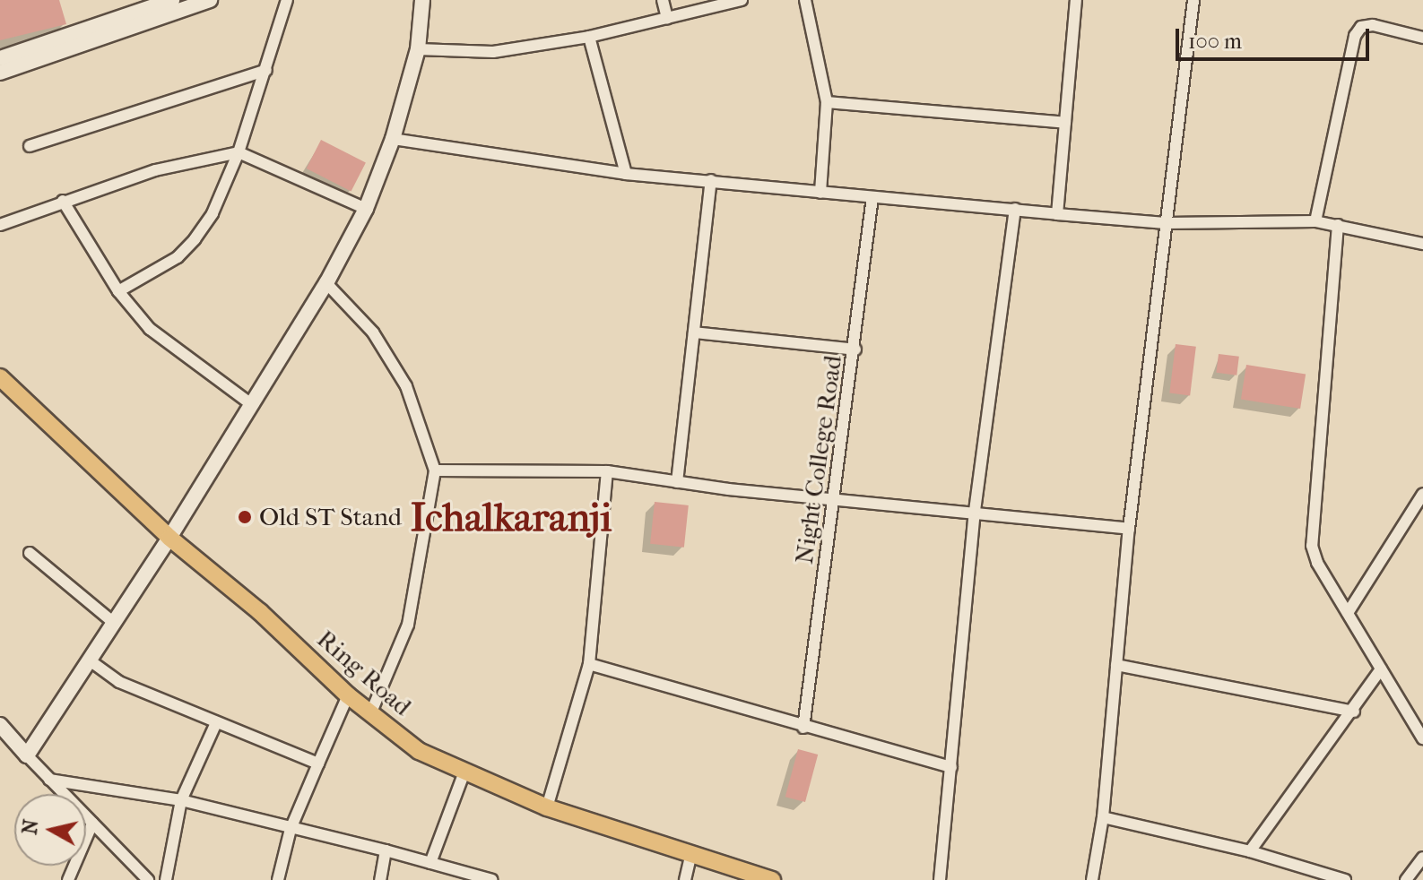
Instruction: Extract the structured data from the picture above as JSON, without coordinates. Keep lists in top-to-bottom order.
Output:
{
  "streets": {
    "main road": ["Ring Road"],
    "street": ["Night College Road"]
  },
  "districts": ["Ichalkaranji"],
  "places": ["Old ST Stand"],
  "scale_bar": "100 m",
  "north": "left"
}
